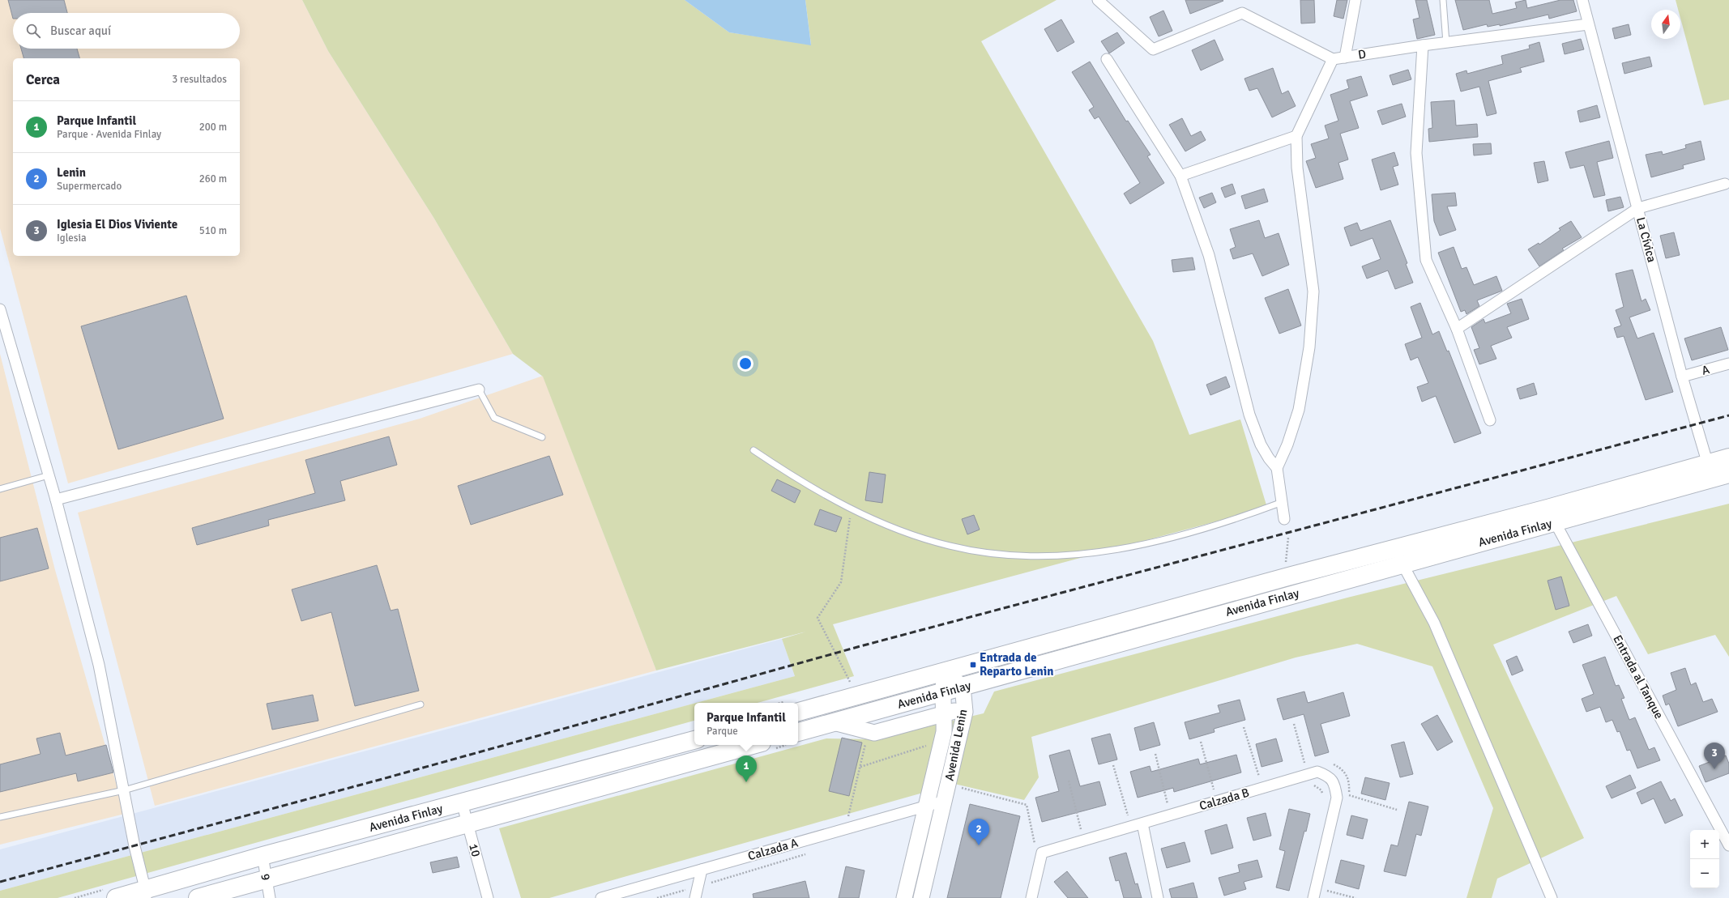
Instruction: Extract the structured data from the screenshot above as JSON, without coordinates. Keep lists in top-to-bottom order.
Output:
{
  "streets": {
    "highway": ["Avenida Finlay"],
    "street": [
      "D",
      "La Cívica",
      "A",
      "Entrada al Tanque",
      "Avenida Lenin",
      "Calzada B",
      "Calzada A",
      "10",
      "9"
    ]
  },
  "crossings": [
    ["D", "La Cívica"],
    ["La Cívica", "A"],
    ["La Cívica", "Avenida Finlay"],
    ["Avenida Finlay", "Entrada al Tanque"],
    ["Avenida Finlay", "Avenida Lenin"],
    ["Avenida Finlay", "10"],
    ["Avenida Finlay", "9"],
    ["Avenida Lenin", "Calzada A"]
  ],
  "places": {
    "transit": ["Entrada de Reparto Lenin"]
  },
  "north": "top",
  "page": {
    "search": "Buscar aquí",
    "heading": ["Cerca", "3 resultados"],
    "list": [
      {
        "mark": "1",
        "name": "Parque Infantil",
        "note": "Parque · Avenida Finlay",
        "value": "200 m"
      },
      {
        "mark": "2",
        "name": "Lenin",
        "note": "Supermercado",
        "value": "260 m"
      },
      {
        "mark": "3",
        "name": "Iglesia El Dios Viviente",
        "note": "Iglesia",
        "value": "510 m"
      }
    ],
    "popup": ["Parque Infantil", "Parque"],
    "pins": ["3", "1", "2"],
    "map_buttons": ["+", "−"]
  }
}
